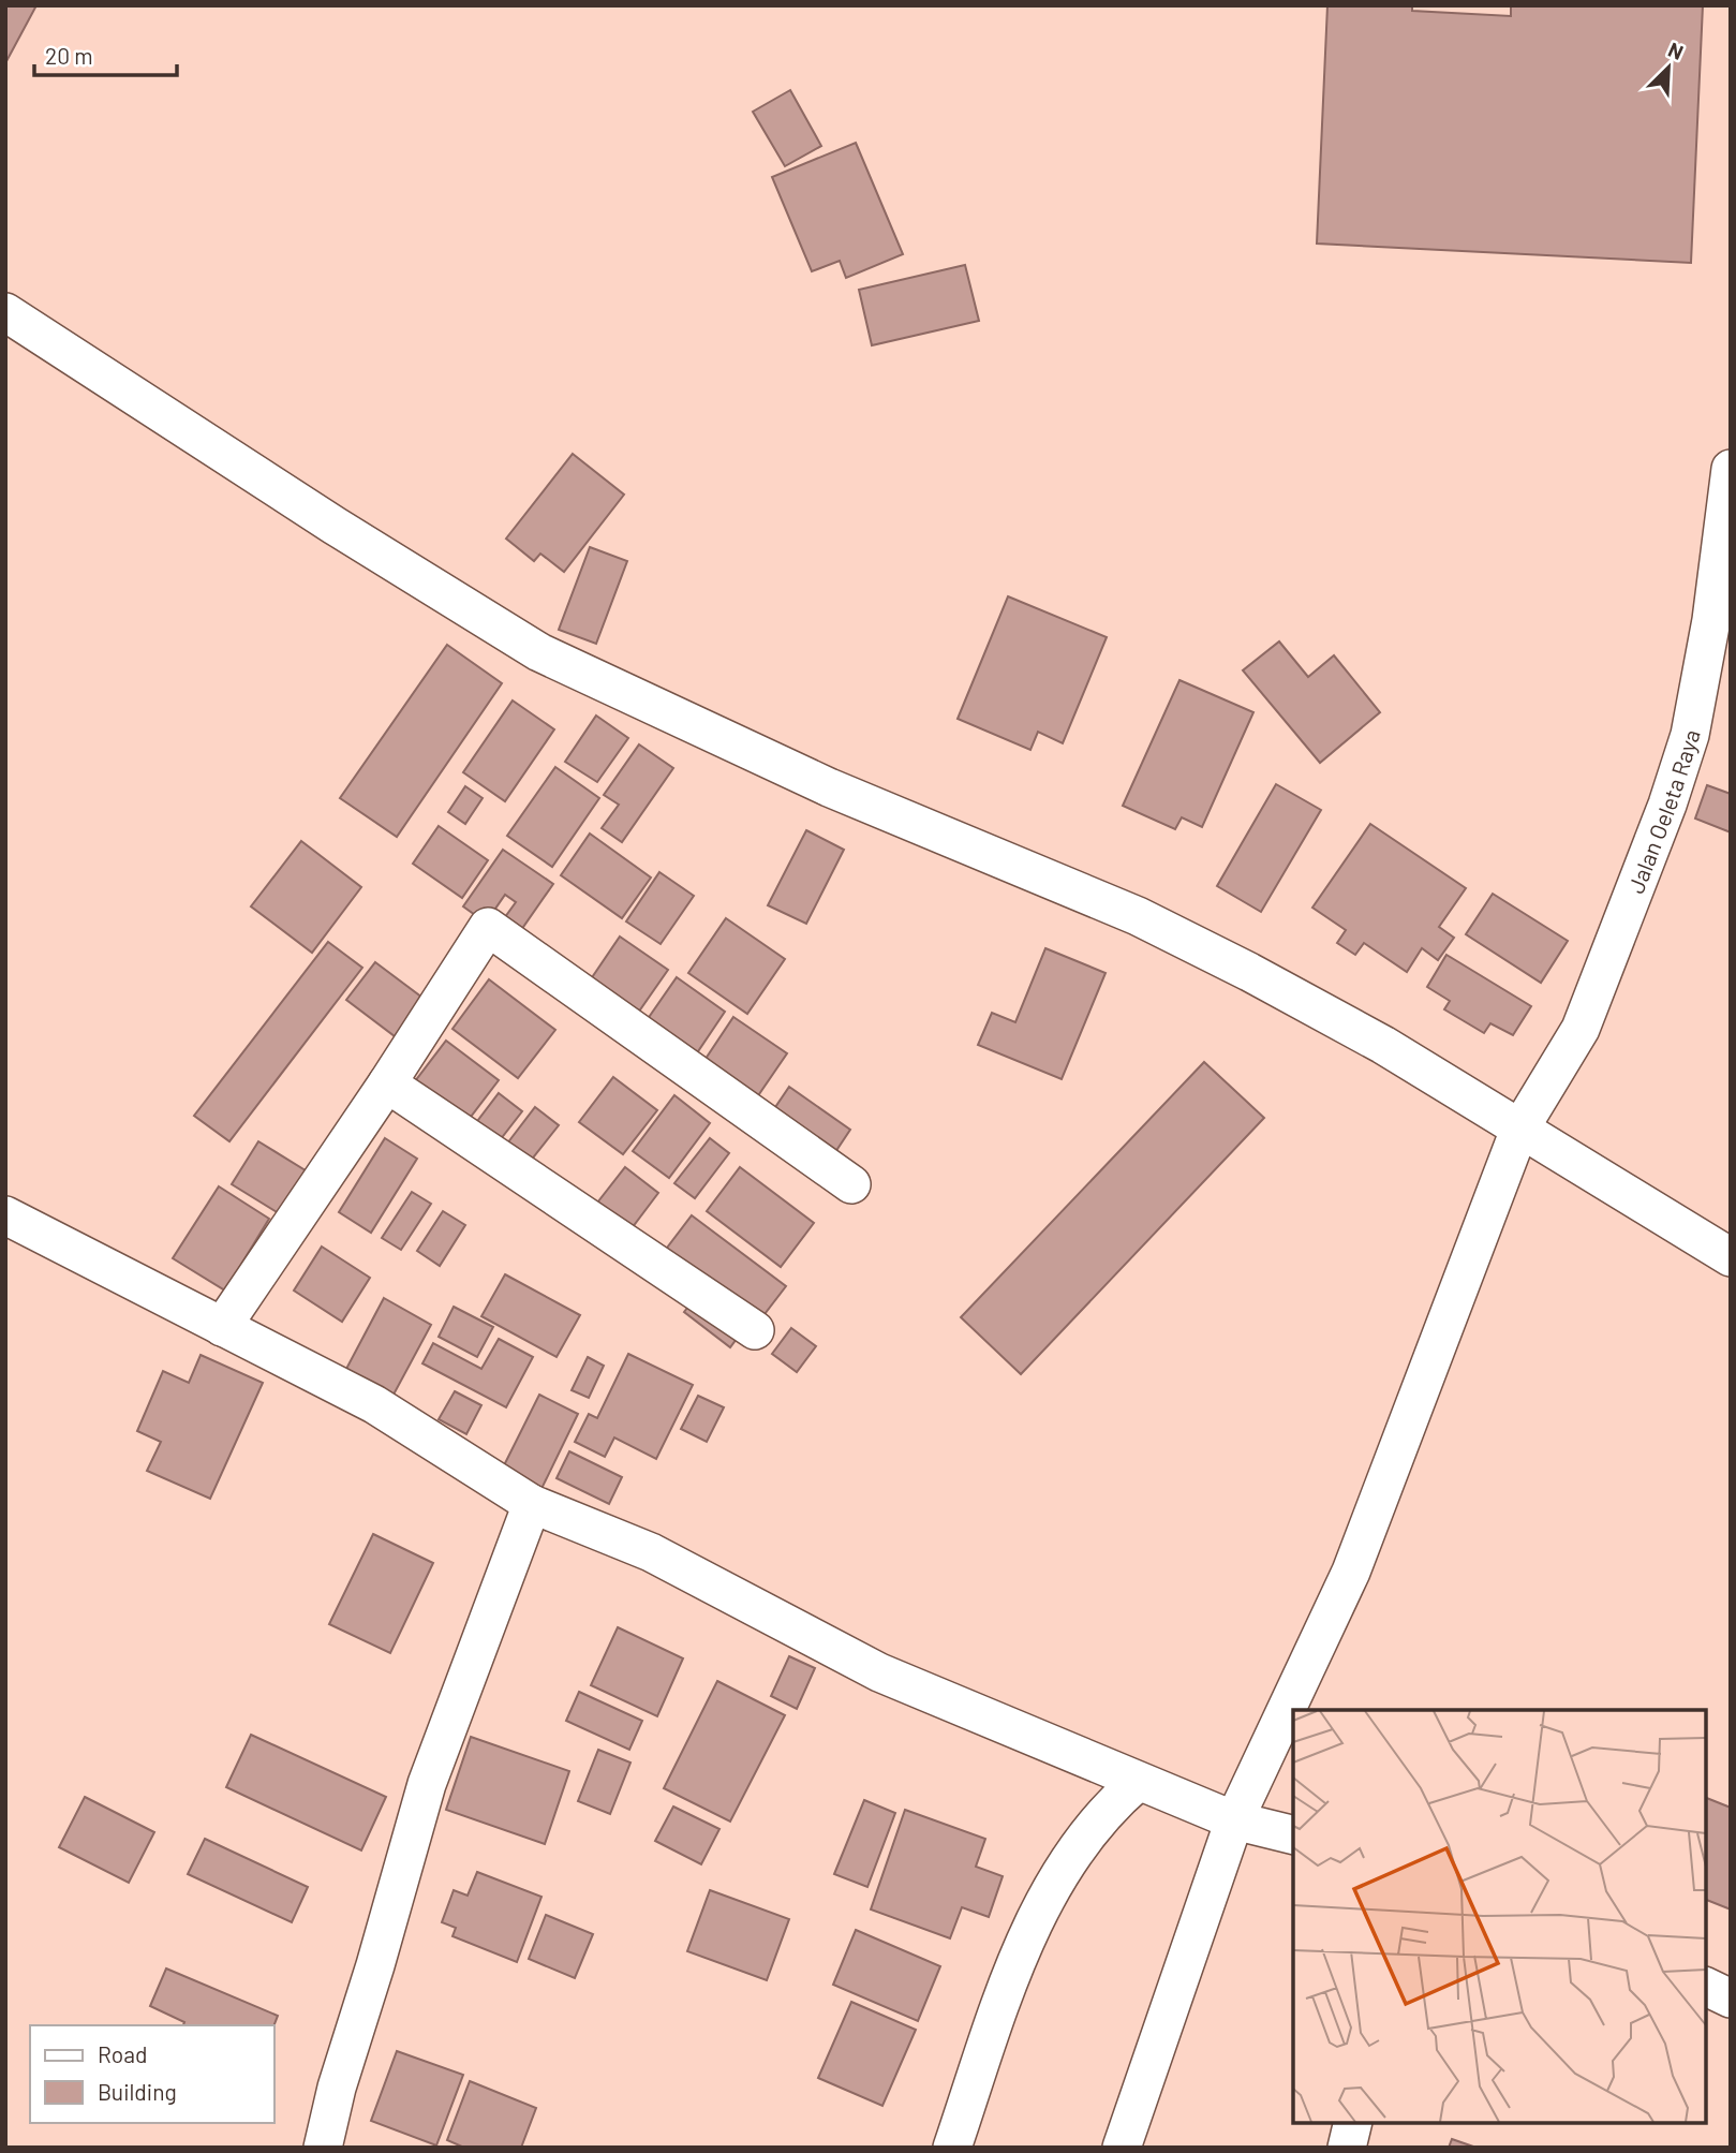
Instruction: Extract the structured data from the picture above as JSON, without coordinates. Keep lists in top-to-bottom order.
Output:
{
  "streets": {
    "street": ["Jalan Oeleta Raya"]
  },
  "legend": ["Road", "Building"],
  "scale_bar": "20 m",
  "north": "top right"
}
